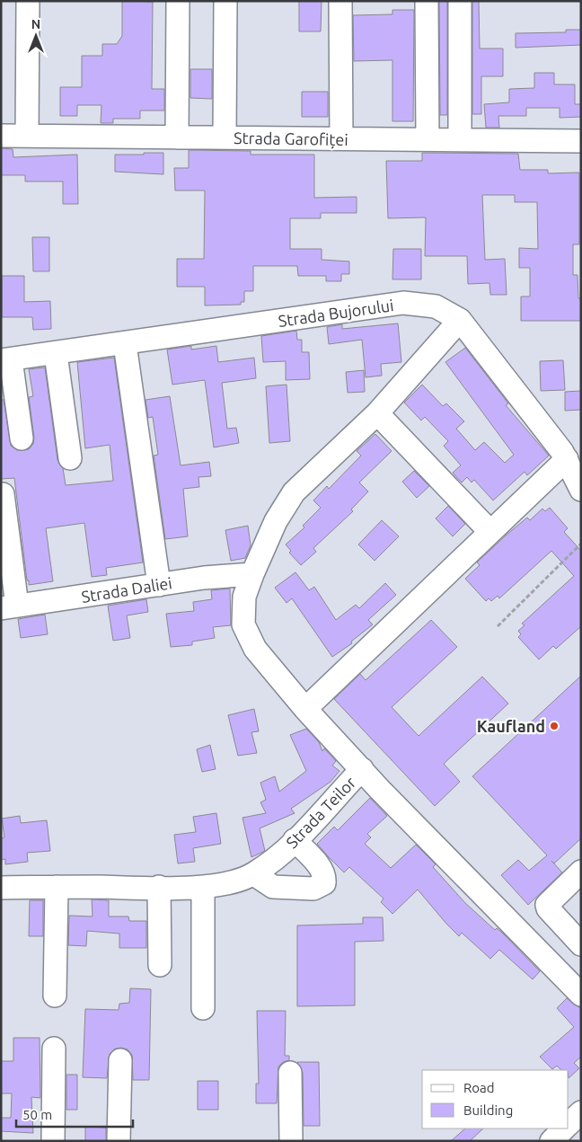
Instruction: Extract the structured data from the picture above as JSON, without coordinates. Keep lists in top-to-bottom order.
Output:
{
  "streets": {
    "street": [
      "Strada Garofiței",
      "Strada Bujorului",
      "Strada Daliei",
      "Strada Teilor"
    ]
  },
  "places": ["Kaufland"],
  "legend": ["Road", "Building"],
  "scale_bar": "50 m",
  "north": "top"
}
